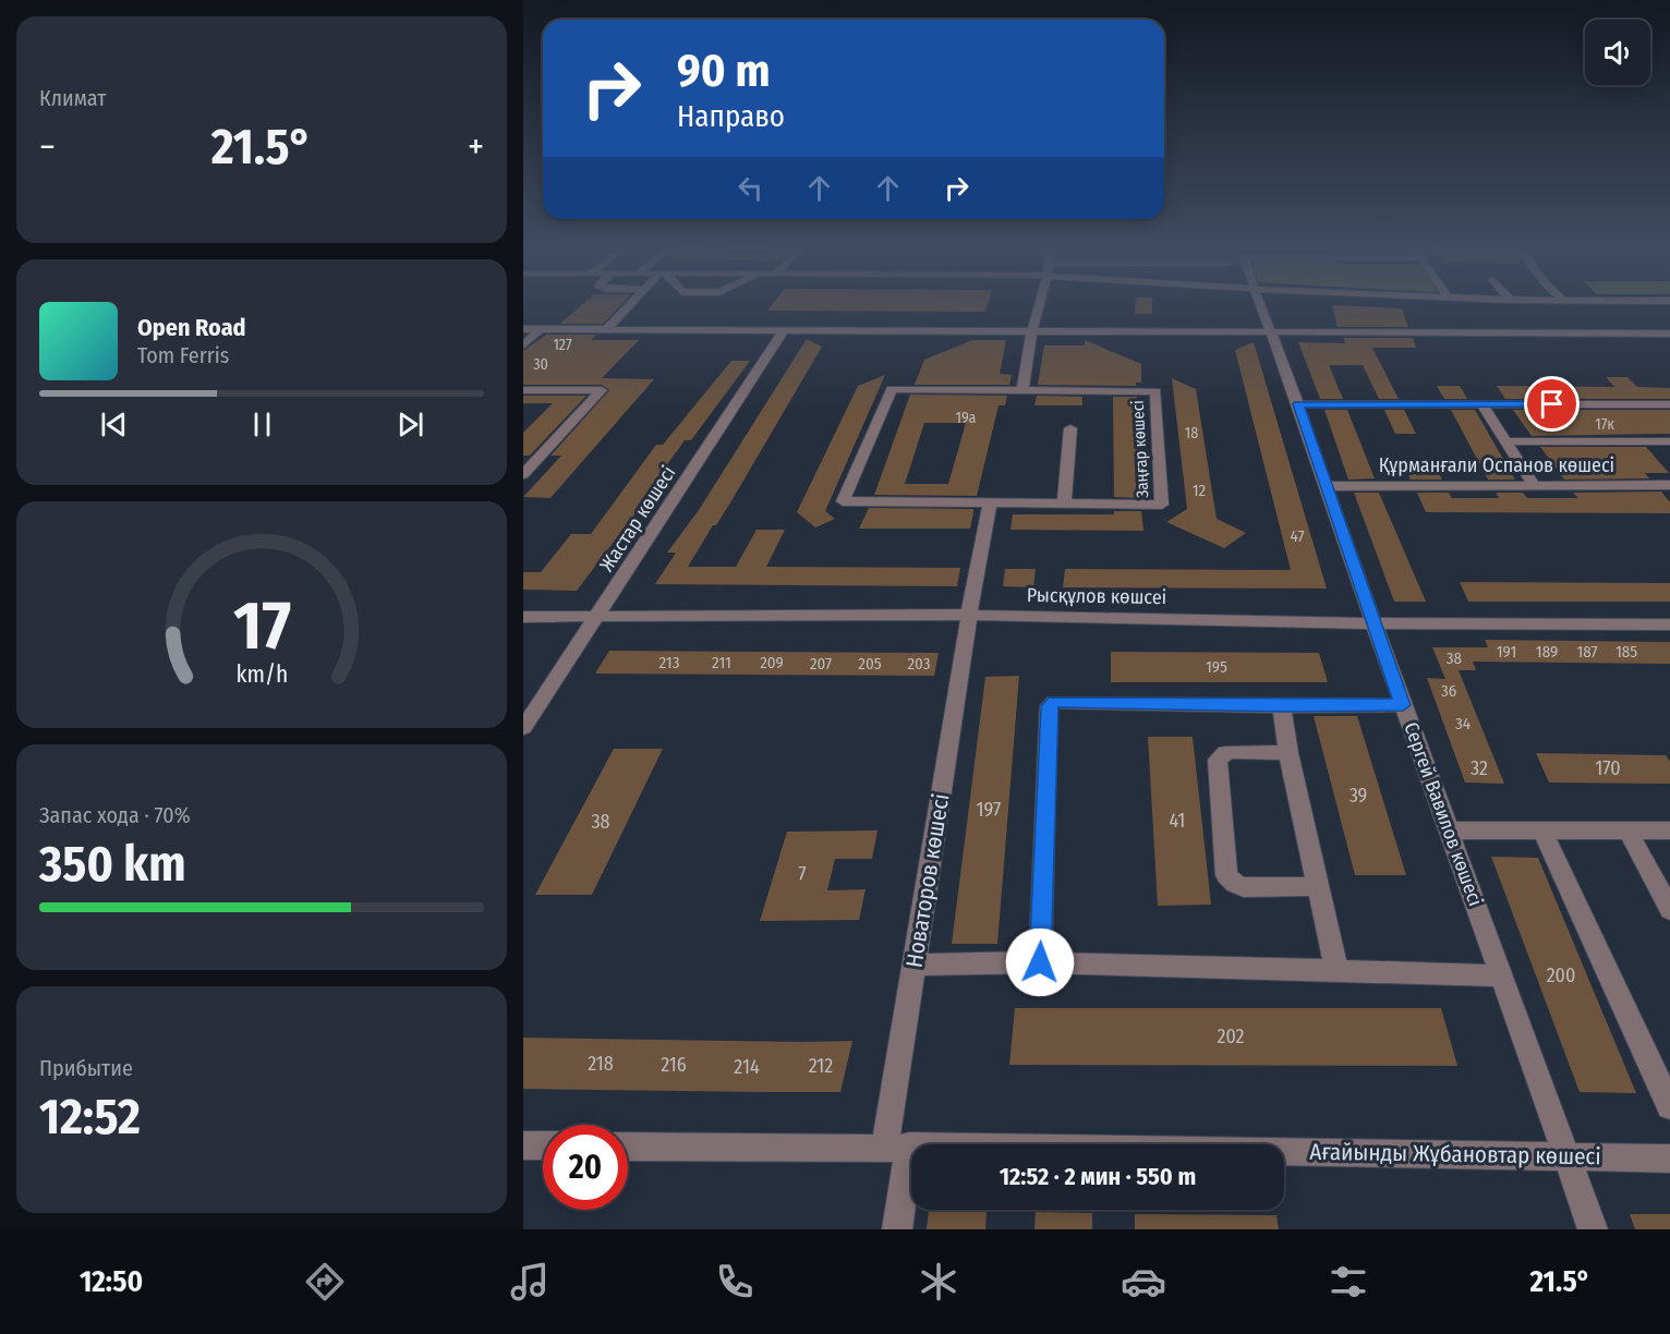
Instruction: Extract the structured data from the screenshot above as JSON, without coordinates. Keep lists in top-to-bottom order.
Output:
{
  "streets": {
    "street": [
      "Заңғар көшесі",
      "Құрманғали Оспанов көшесі",
      "Жастар көшесі",
      "Рысқұлов көшсеі",
      "Сергей Вавилов көшесі",
      "Новаторов көшесі",
      "Ағайынды Жұбановтар көшесі"
    ]
  },
  "crossings": [
    ["Құрманғали Оспанов көшесі", "Сергей Вавилов көшесі"],
    ["Жастар көшесі", "Рысқұлов көшсеі"],
    ["Рысқұлов көшсеі", "Сергей Вавилов көшесі"],
    ["Рысқұлов көшсеі", "Новаторов көшесі"],
    ["Сергей Вавилов көшесі", "Ағайынды Жұбановтар көшесі"],
    ["Новаторов көшесі", "Ағайынды Жұбановтар көшесі"]
  ],
  "house_numbers": [
    "127",
    "30",
    "19а",
    "17к",
    "18",
    "12",
    "47",
    "191",
    "189",
    "187",
    "185",
    "38",
    "213",
    "211",
    "209",
    "207",
    "205",
    "203",
    "195",
    "36",
    "34",
    "32",
    "170",
    "39",
    "197",
    "41",
    "38",
    "7",
    "200",
    "202",
    "218",
    "216",
    "212",
    "214"
  ],
  "page": {
    "tile": [
      "Климат",
      ["Запас хода · 70%", "350 km"],
      ["Прибытие", "12:52"]
    ],
    "turn": ["90 m", "Направо"],
    "heat": ["−", "21.5°", "+"],
    "song": ["Open Road", "Tom Ferris"],
    "limit": "20",
    "trip": "12:52 · 2 мин · 550 m",
    "tabs": ["12:50", "21.5°"],
    "gauge": ["17", "km/h"]
  }
}
